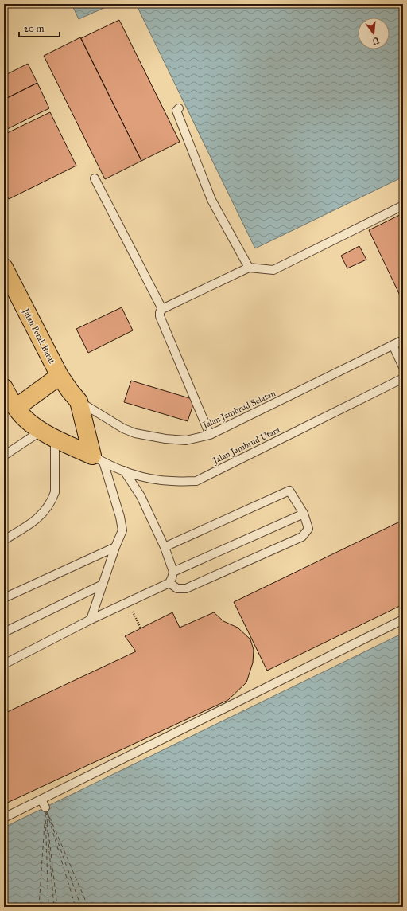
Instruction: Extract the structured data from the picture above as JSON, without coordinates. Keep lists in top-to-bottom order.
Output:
{
  "streets": {
    "highway": ["Jalan Perak Barat"],
    "lane": ["Jalan Jambrud Selatan", "Jalan Jambrud Utara"]
  },
  "crossings": [
    ["Jalan Perak Barat", "Jalan Jambrud Selatan"]
  ],
  "scale_bar": "20 m",
  "north": "bottom"
}
